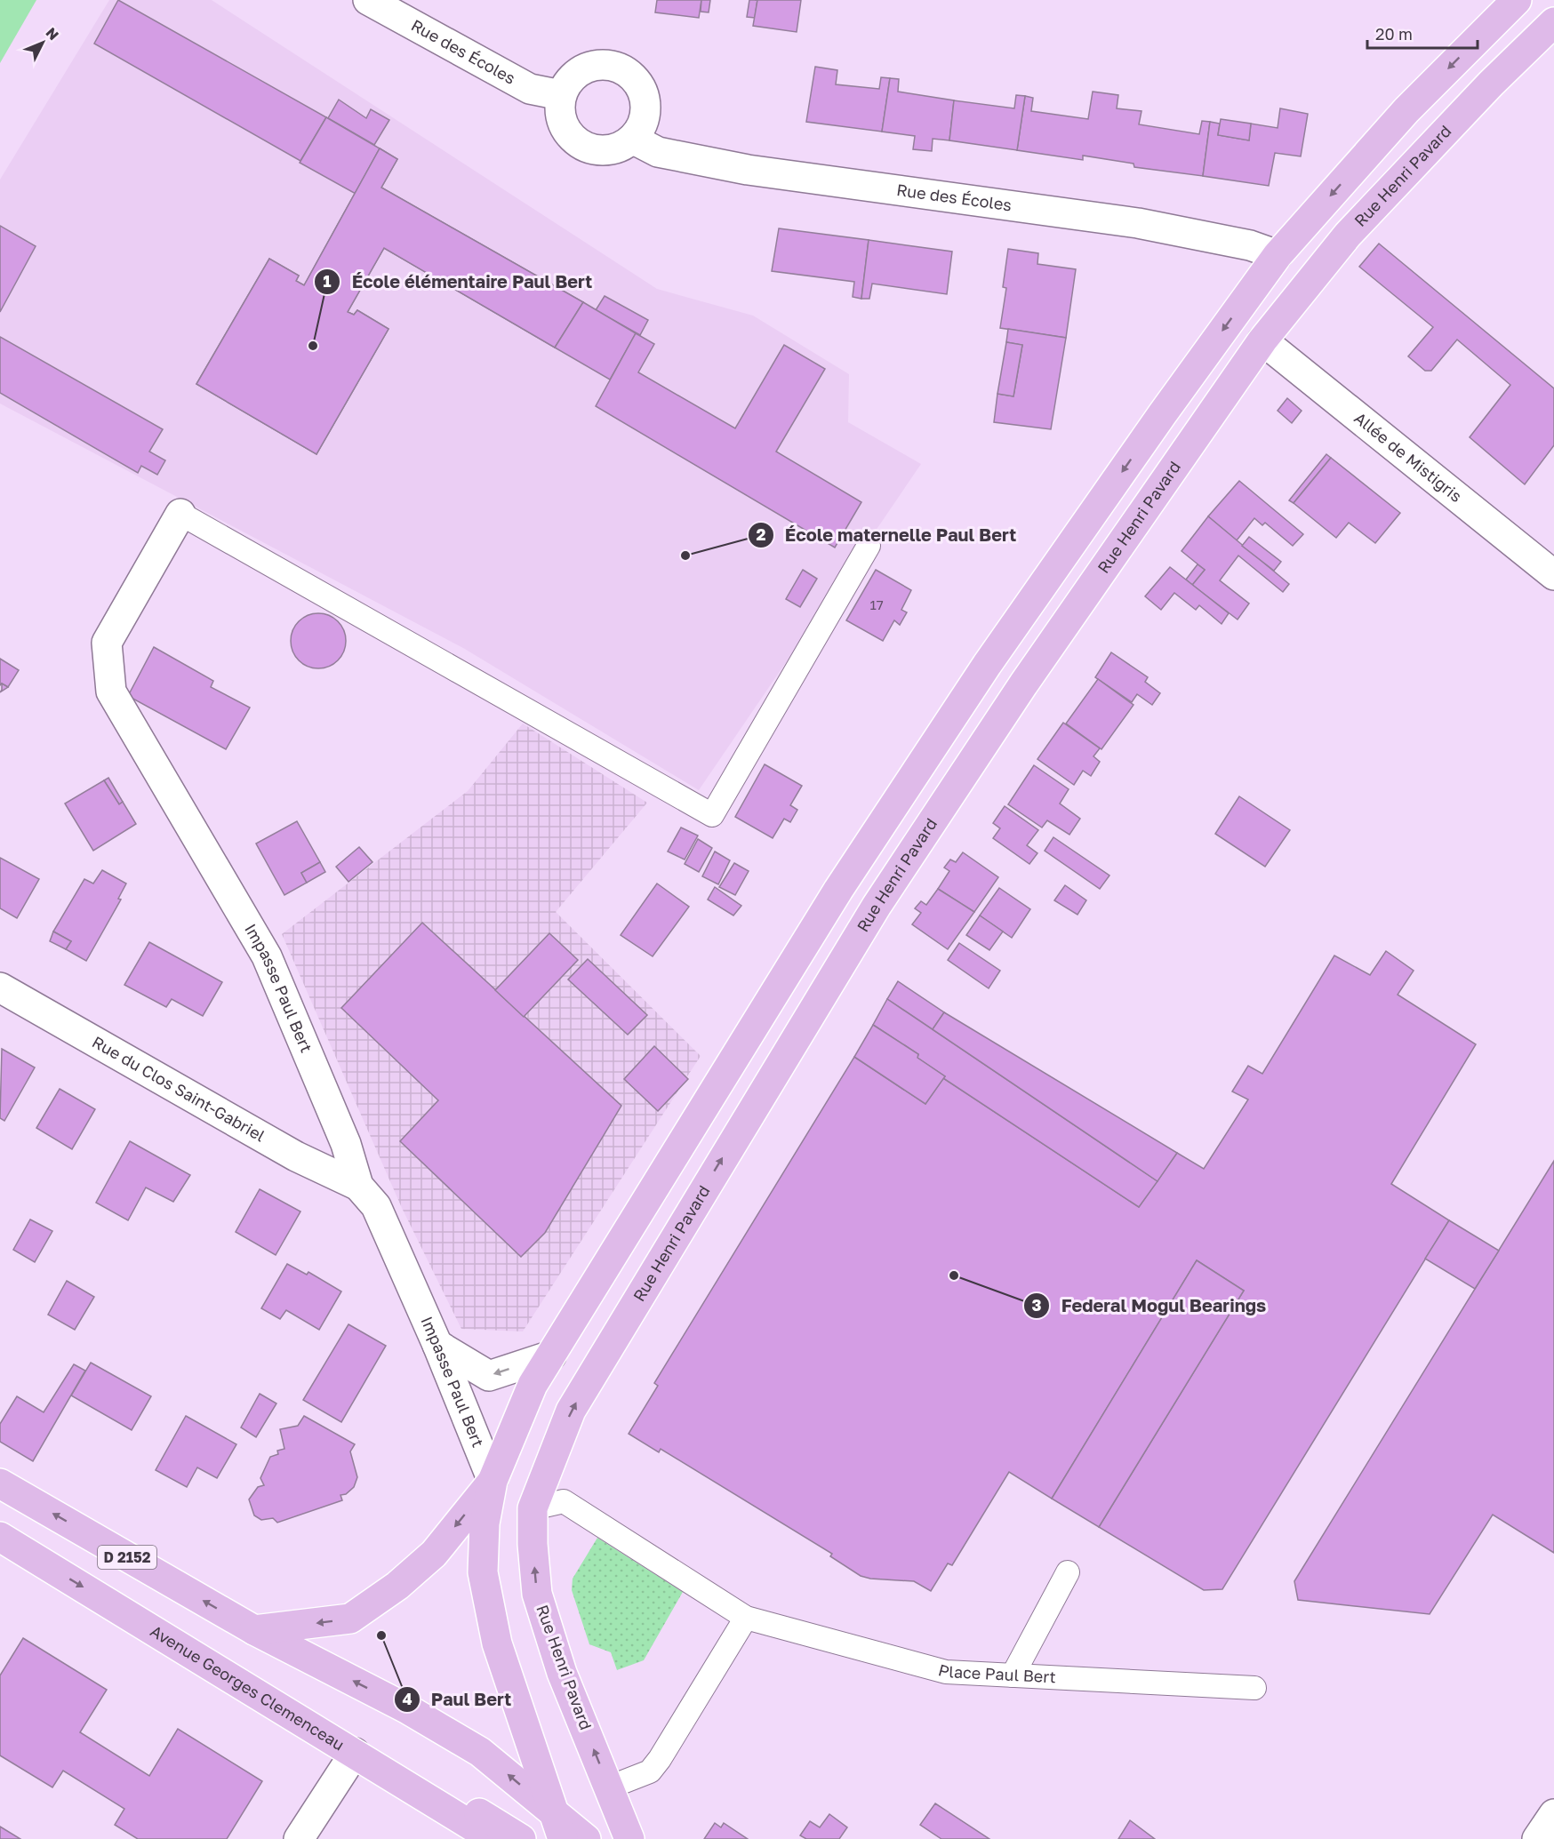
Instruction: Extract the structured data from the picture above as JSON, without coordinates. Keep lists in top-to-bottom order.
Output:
{
  "streets": {
    "main road": ["Rue Henri Pavard", "D 2152", "Avenue Georges Clemenceau"],
    "street": [
      "Rue des Écoles",
      "Allée de Mistigris",
      "Impasse Paul Bert",
      "Rue du Clos Saint-Gabriel"
    ],
    "lane": ["Place Paul Bert"]
  },
  "crossings": [
    ["Rue Henri Pavard", "Allée de Mistigris"],
    ["Rue Henri Pavard", "Place Paul Bert"],
    ["Impasse Paul Bert", "Rue du Clos Saint-Gabriel"]
  ],
  "places": [
    "École élémentaire Paul Bert",
    "École maternelle Paul Bert",
    "Federal Mogul Bearings",
    "Paul Bert"
  ],
  "house_numbers": ["17"],
  "scale_bar": "20 m",
  "north": "top right"
}
